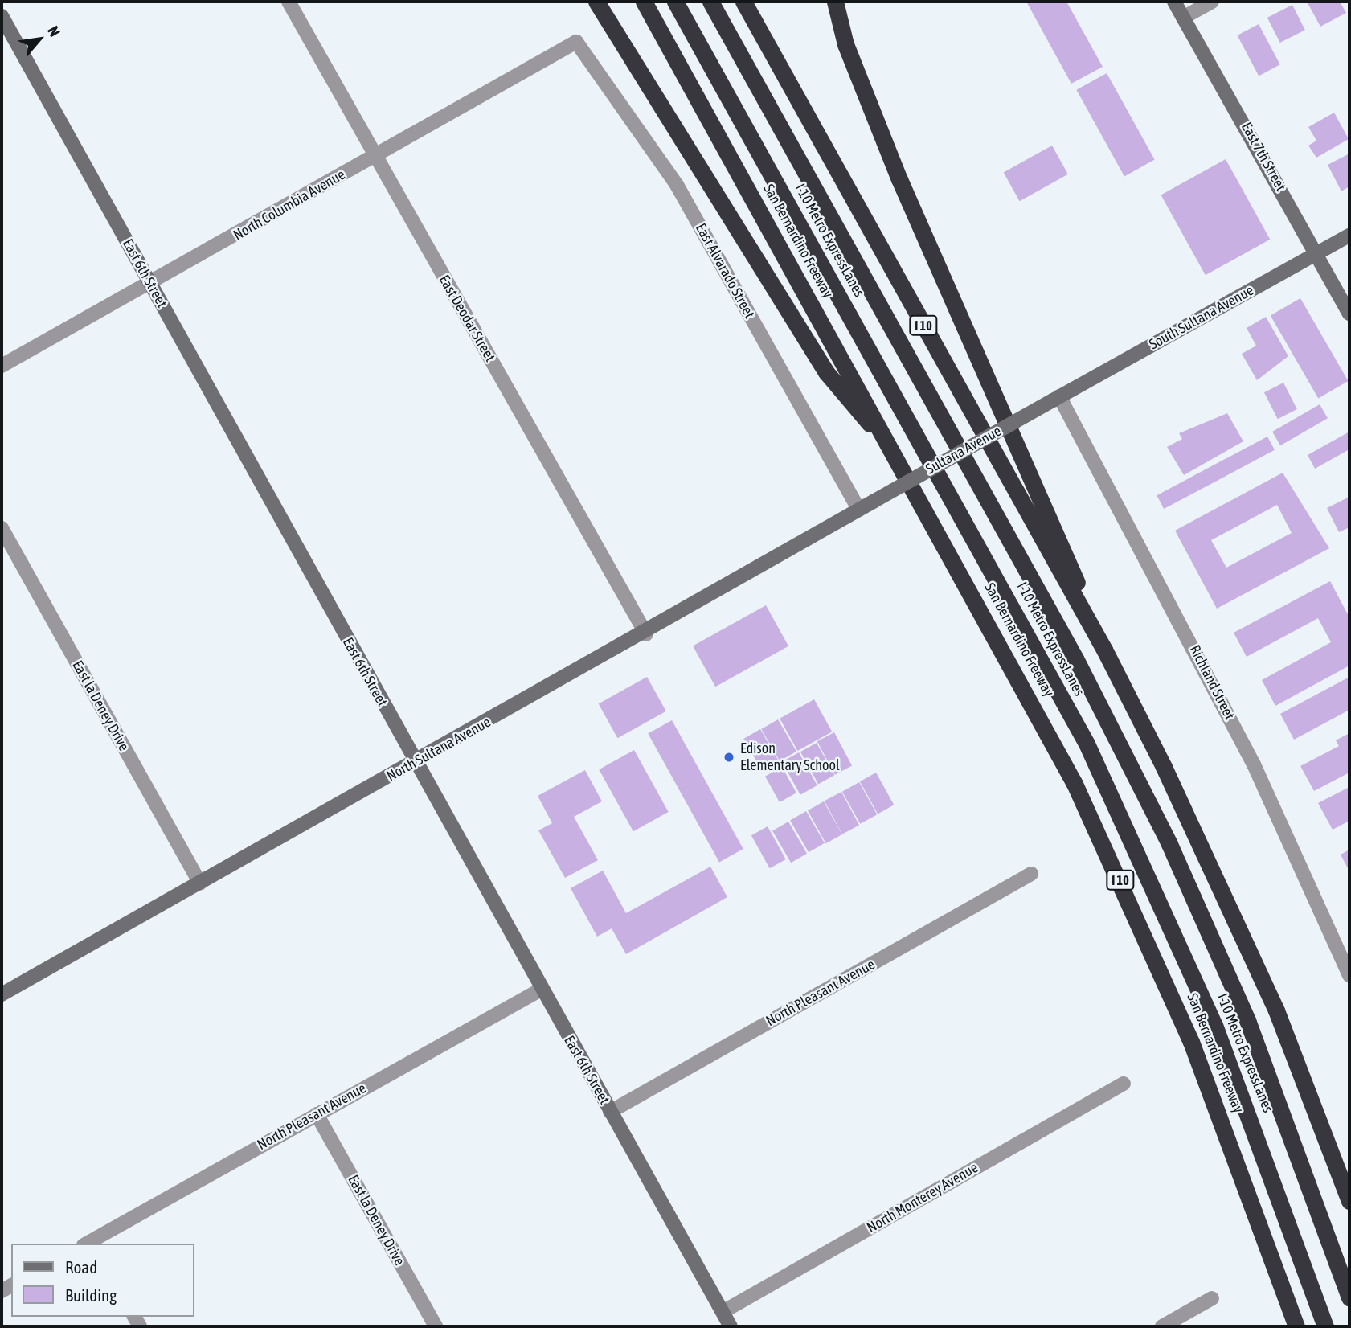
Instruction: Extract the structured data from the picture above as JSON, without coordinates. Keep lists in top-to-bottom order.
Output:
{
  "streets": {
    "highway": ["I-10 Metro ExpressLanes", "San Bernardino Freeway", "I 10"],
    "street": [
      "East 7th Street",
      "North Columbia Avenue",
      "East Alvarado Street",
      "East 6th Street",
      "South Sultana Avenue",
      "East Deodar Street",
      "Sultana Avenue",
      "Richland Street",
      "East la Deney Drive",
      "North Sultana Avenue",
      "North Pleasant Avenue",
      "North Monterey Avenue"
    ]
  },
  "crossings": [
    ["East 7th Street", "South Sultana Avenue"],
    ["North Columbia Avenue", "East Alvarado Street"],
    ["North Columbia Avenue", "East 6th Street"],
    ["North Columbia Avenue", "East Deodar Street"],
    ["East Alvarado Street", "North Sultana Avenue"],
    ["East 6th Street", "North Sultana Avenue"],
    ["East 6th Street", "North Pleasant Avenue"],
    ["East 6th Street", "North Monterey Avenue"],
    ["South Sultana Avenue", "Sultana Avenue"],
    ["South Sultana Avenue", "Richland Street"],
    ["East Deodar Street", "North Sultana Avenue"],
    ["Sultana Avenue", "Richland Street"],
    ["Sultana Avenue", "North Sultana Avenue"],
    ["East la Deney Drive", "North Sultana Avenue"],
    ["East la Deney Drive", "North Pleasant Avenue"]
  ],
  "places": ["Edison Elementary School"],
  "legend": ["Road", "Building"],
  "north": "top right"
}
